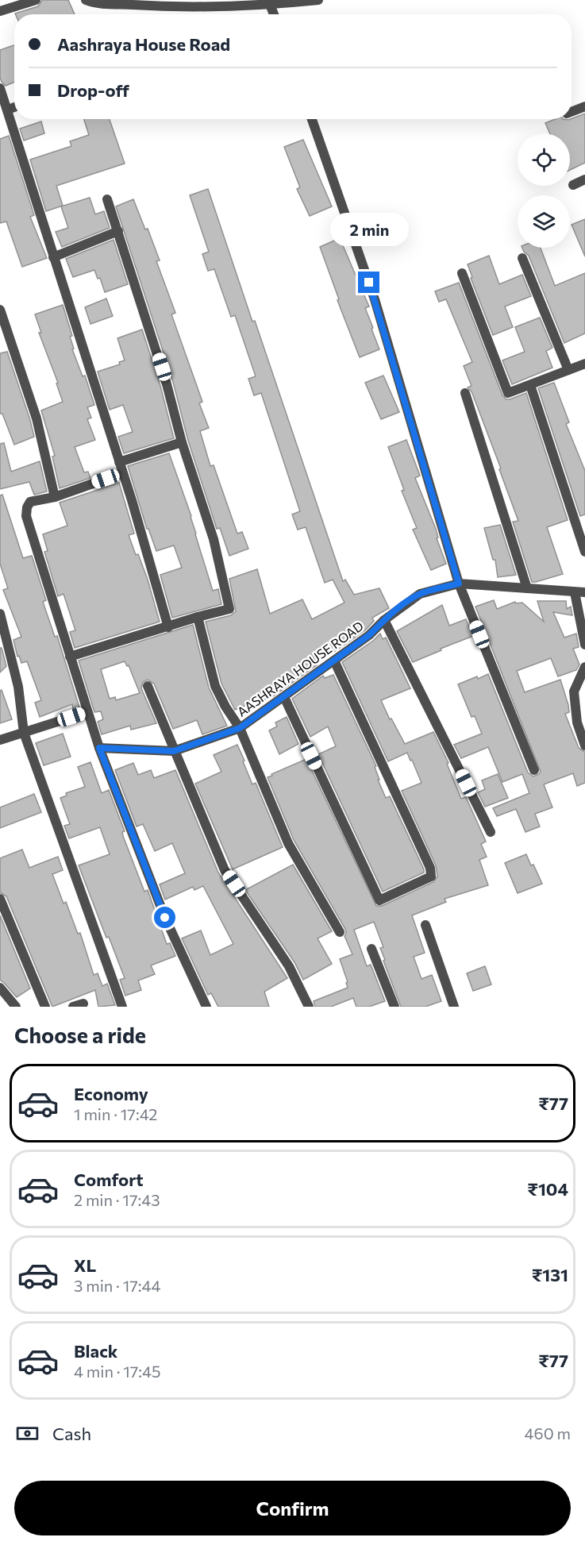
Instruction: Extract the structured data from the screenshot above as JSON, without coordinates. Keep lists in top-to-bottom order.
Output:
{
  "streets": {
    "street": ["AASHRAYA HOUSE ROAD"]
  },
  "page": {
    "banner": ["Aashraya House Road", "Drop-off"],
    "bubble": "2 min",
    "heading": "Choose a ride",
    "list": [
      {
        "name": "Economy",
        "note": "1 min · 17:42",
        "value": "₹77"
      },
      {
        "name": "Comfort",
        "note": "2 min · 17:43",
        "value": "₹104"
      },
      {
        "name": "XL",
        "note": "3 min · 17:44",
        "value": "₹131"
      },
      {
        "name": "Black",
        "note": "4 min · 17:45",
        "value": "₹77"
      }
    ],
    "pay": ["Cash", "460 m"],
    "buttons": "Confirm"
  }
}
